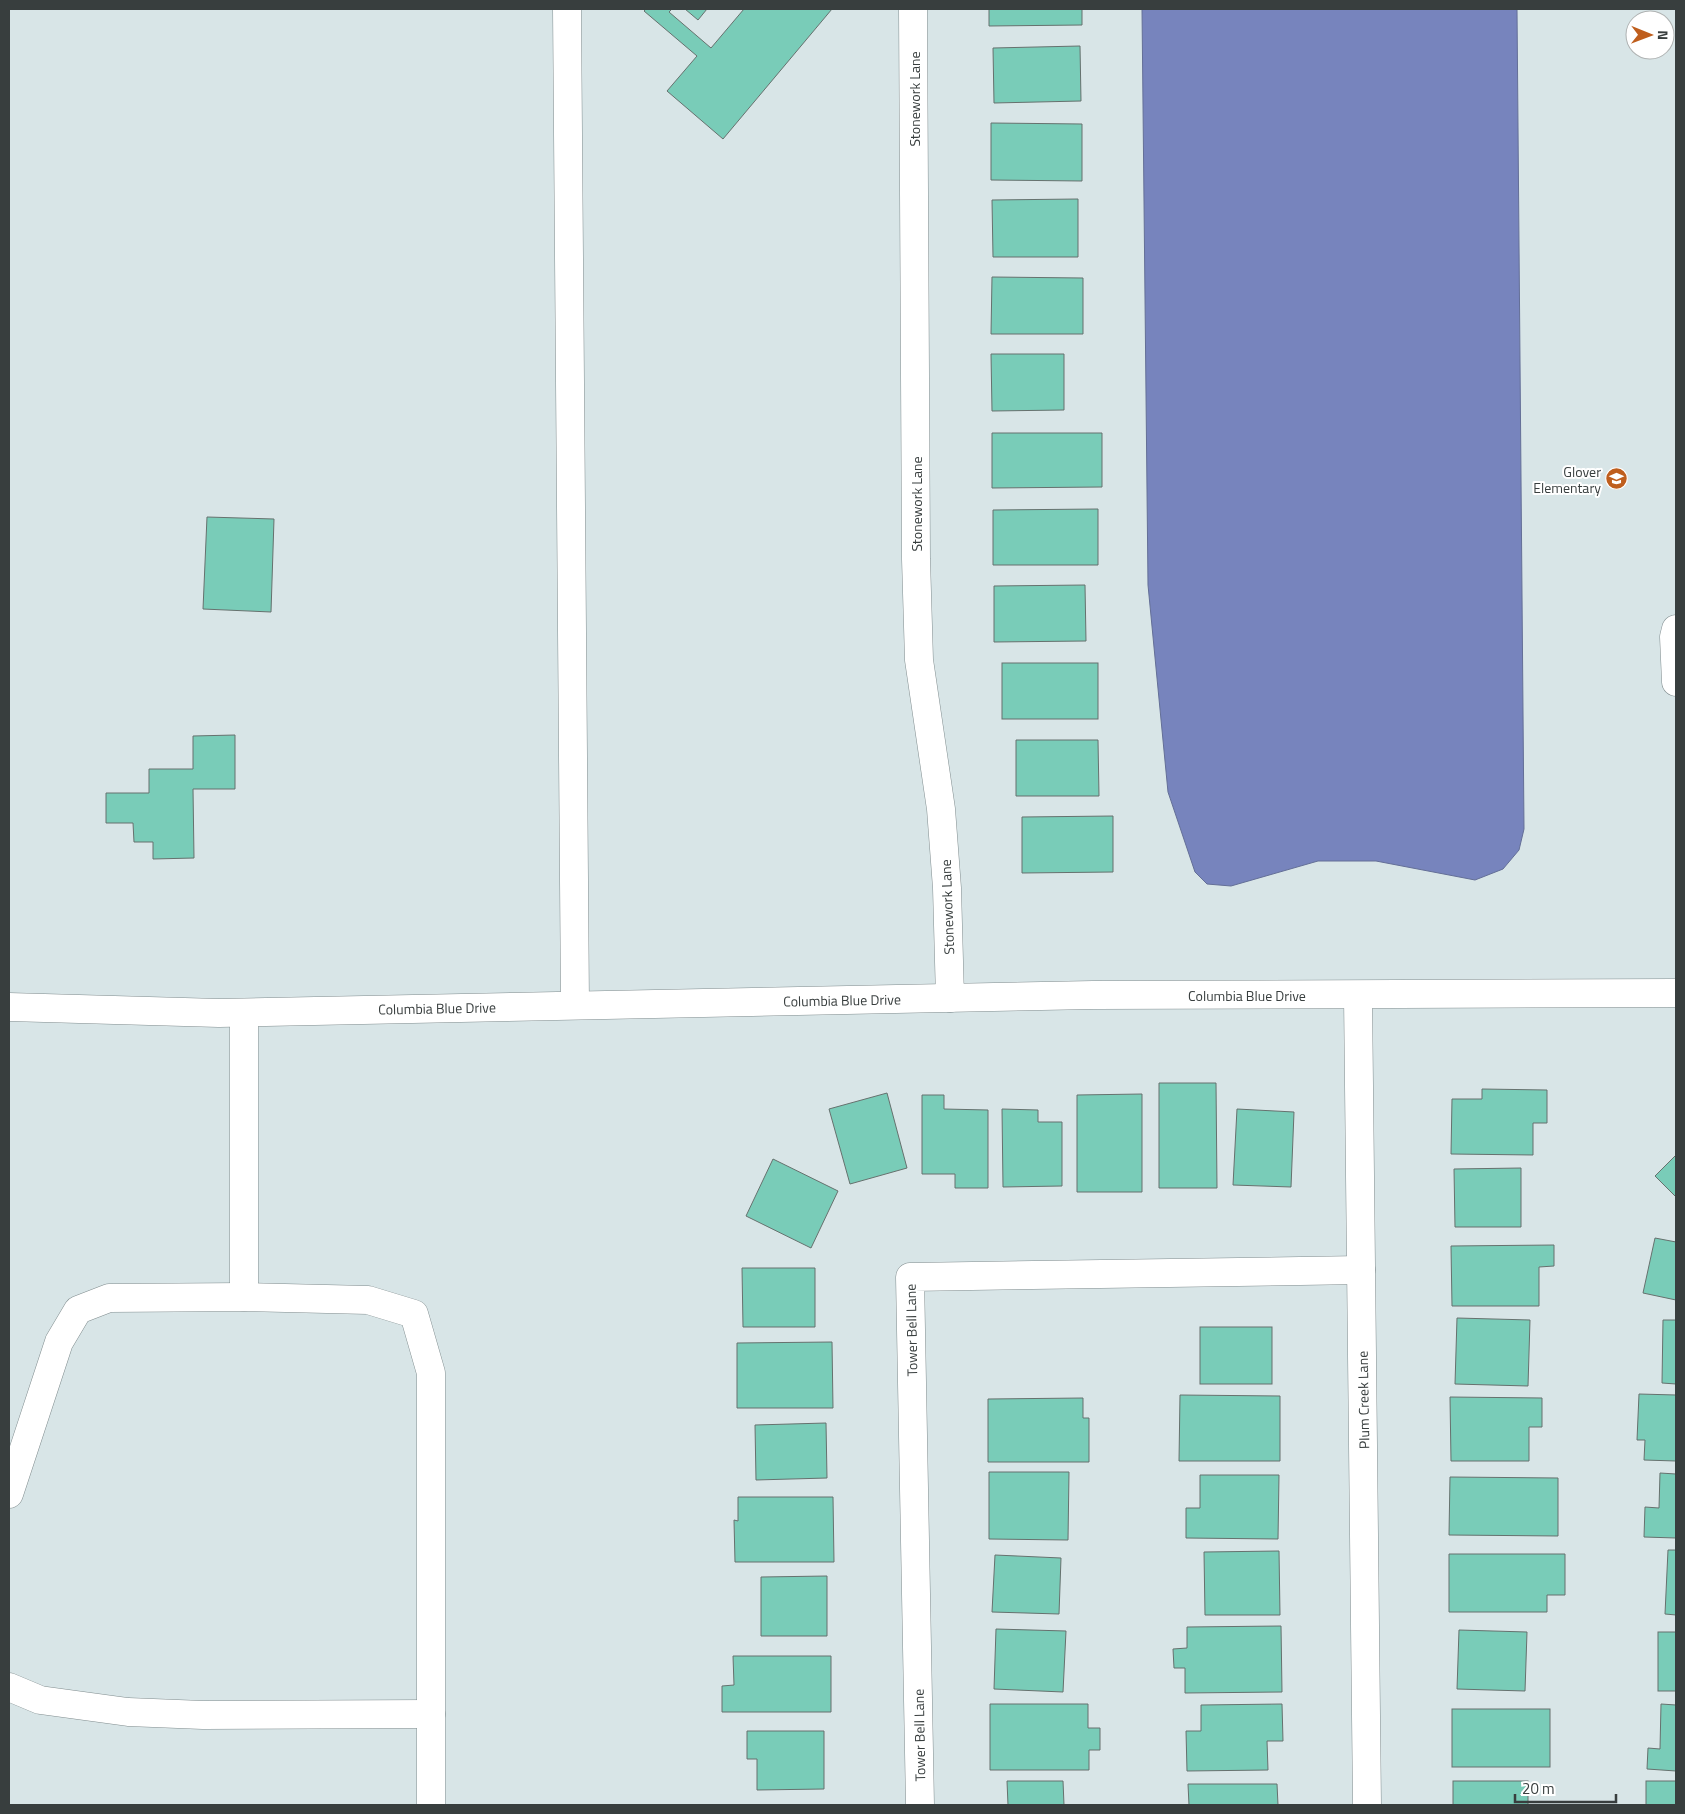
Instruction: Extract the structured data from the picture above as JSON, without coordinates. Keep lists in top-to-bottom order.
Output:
{
  "streets": {
    "street": [
      "Stonework Lane",
      "Columbia Blue Drive",
      "Tower Bell Lane",
      "Plum Creek Lane"
    ]
  },
  "crossings": [
    ["Stonework Lane", "Columbia Blue Drive"],
    ["Columbia Blue Drive", "Plum Creek Lane"],
    ["Tower Bell Lane", "Plum Creek Lane"]
  ],
  "places": {
    "school or university": ["Glover Elementary"]
  },
  "scale_bar": "20 m",
  "north": "right"
}
